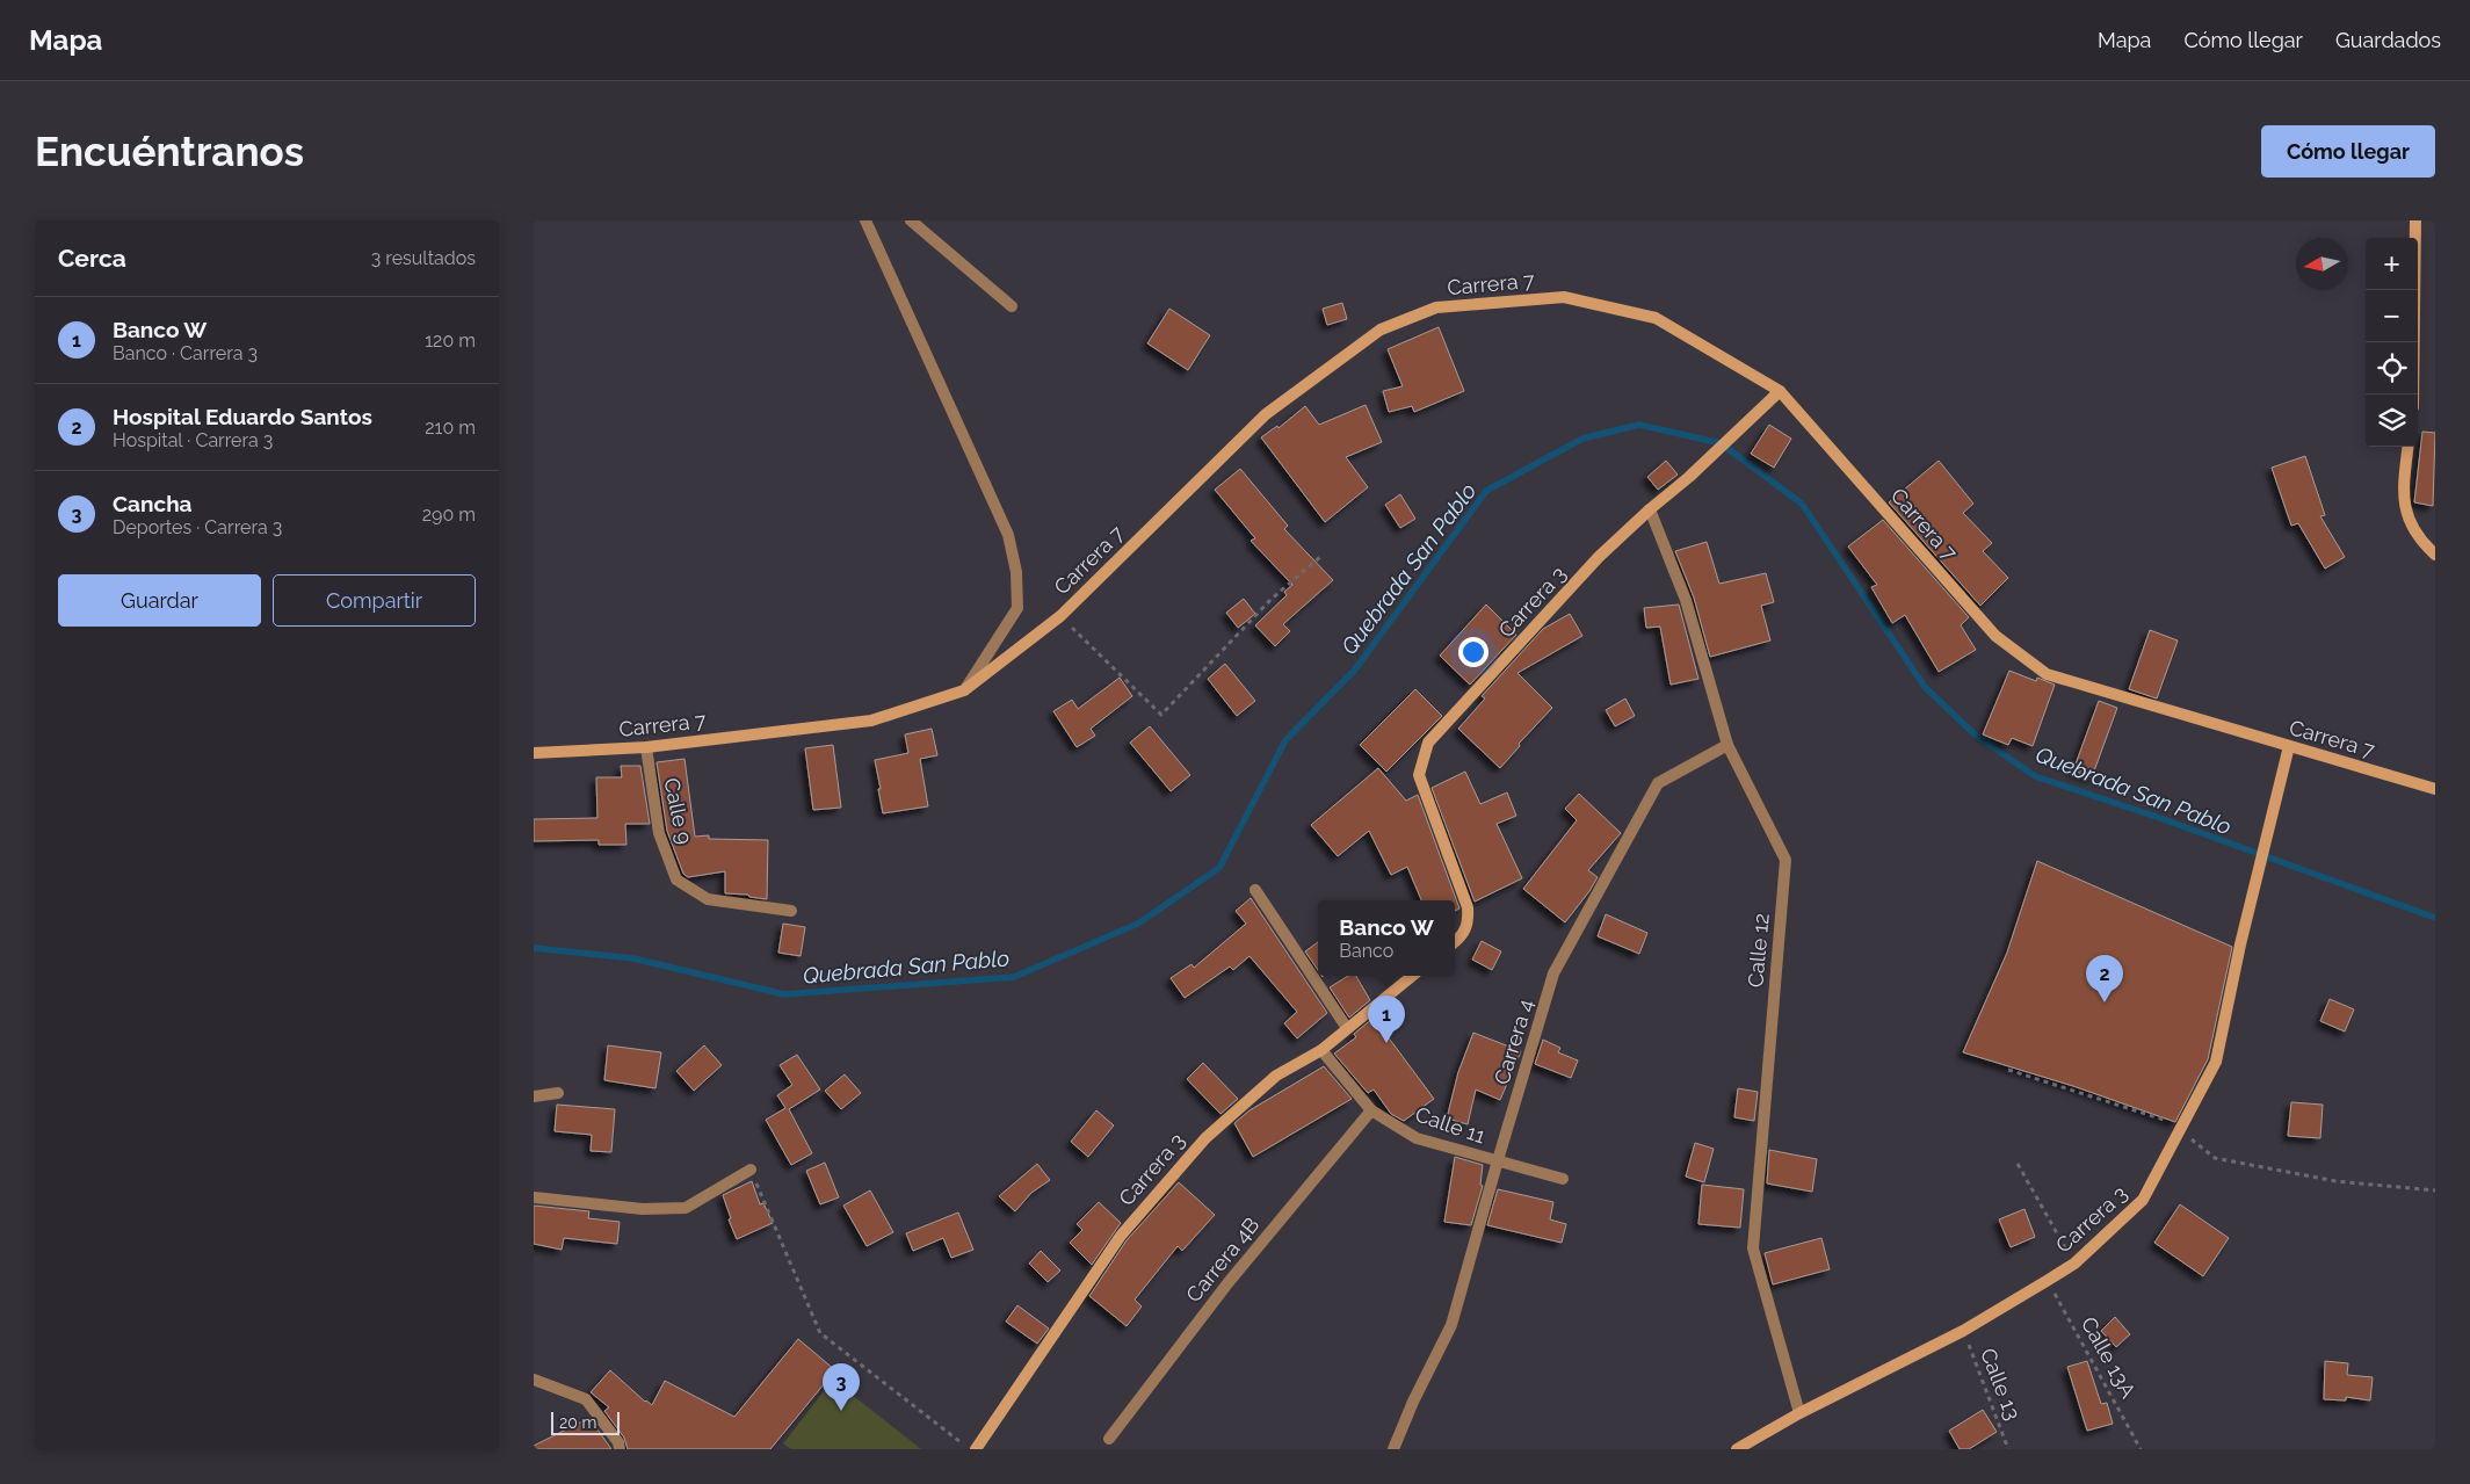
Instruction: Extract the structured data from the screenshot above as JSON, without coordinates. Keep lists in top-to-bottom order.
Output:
{
  "streets": {
    "main road": ["Carrera 7", "Carrera 3"],
    "street": [
      "Calle 9",
      "Calle 12",
      "Carrera 4",
      "Calle 11",
      "Carrera 4B"
    ],
    "path": ["Calle 13A", "Calle 13"]
  },
  "crossings": [
    ["Carrera 7", "Carrera 3"],
    ["Carrera 7", "Calle 9"],
    ["Carrera 3", "Calle 12"],
    ["Carrera 3", "Calle 11"],
    ["Carrera 3", "Calle 13A"],
    ["Carrera 3", "Calle 13"],
    ["Calle 12", "Carrera 4"],
    ["Carrera 4", "Calle 11"],
    ["Calle 11", "Carrera 4B"]
  ],
  "water": ["Quebrada San Pablo"],
  "scale_bar": "20 m",
  "north": "left",
  "page": {
    "header": "Mapa",
    "nav": ["Mapa", "Cómo llegar", "Guardados"],
    "buttons": [
      "Cómo llegar",
      ["Guardar", "Compartir"]
    ],
    "title": "Encuéntranos",
    "heading": ["Cerca", "3 resultados"],
    "map_buttons": ["+", "−"],
    "list": [
      {
        "mark": "1",
        "name": "Banco W",
        "note": "Banco · Carrera 3",
        "value": "120 m"
      },
      {
        "mark": "2",
        "name": "Hospital Eduardo Santos",
        "note": "Hospital · Carrera 3",
        "value": "210 m"
      },
      {
        "mark": "3",
        "name": "Cancha",
        "note": "Deportes · Carrera 3",
        "value": "290 m"
      }
    ],
    "popup": ["Banco W", "Banco"],
    "pins": ["2", "1", "3"],
    "scale": "20 m"
  }
}
